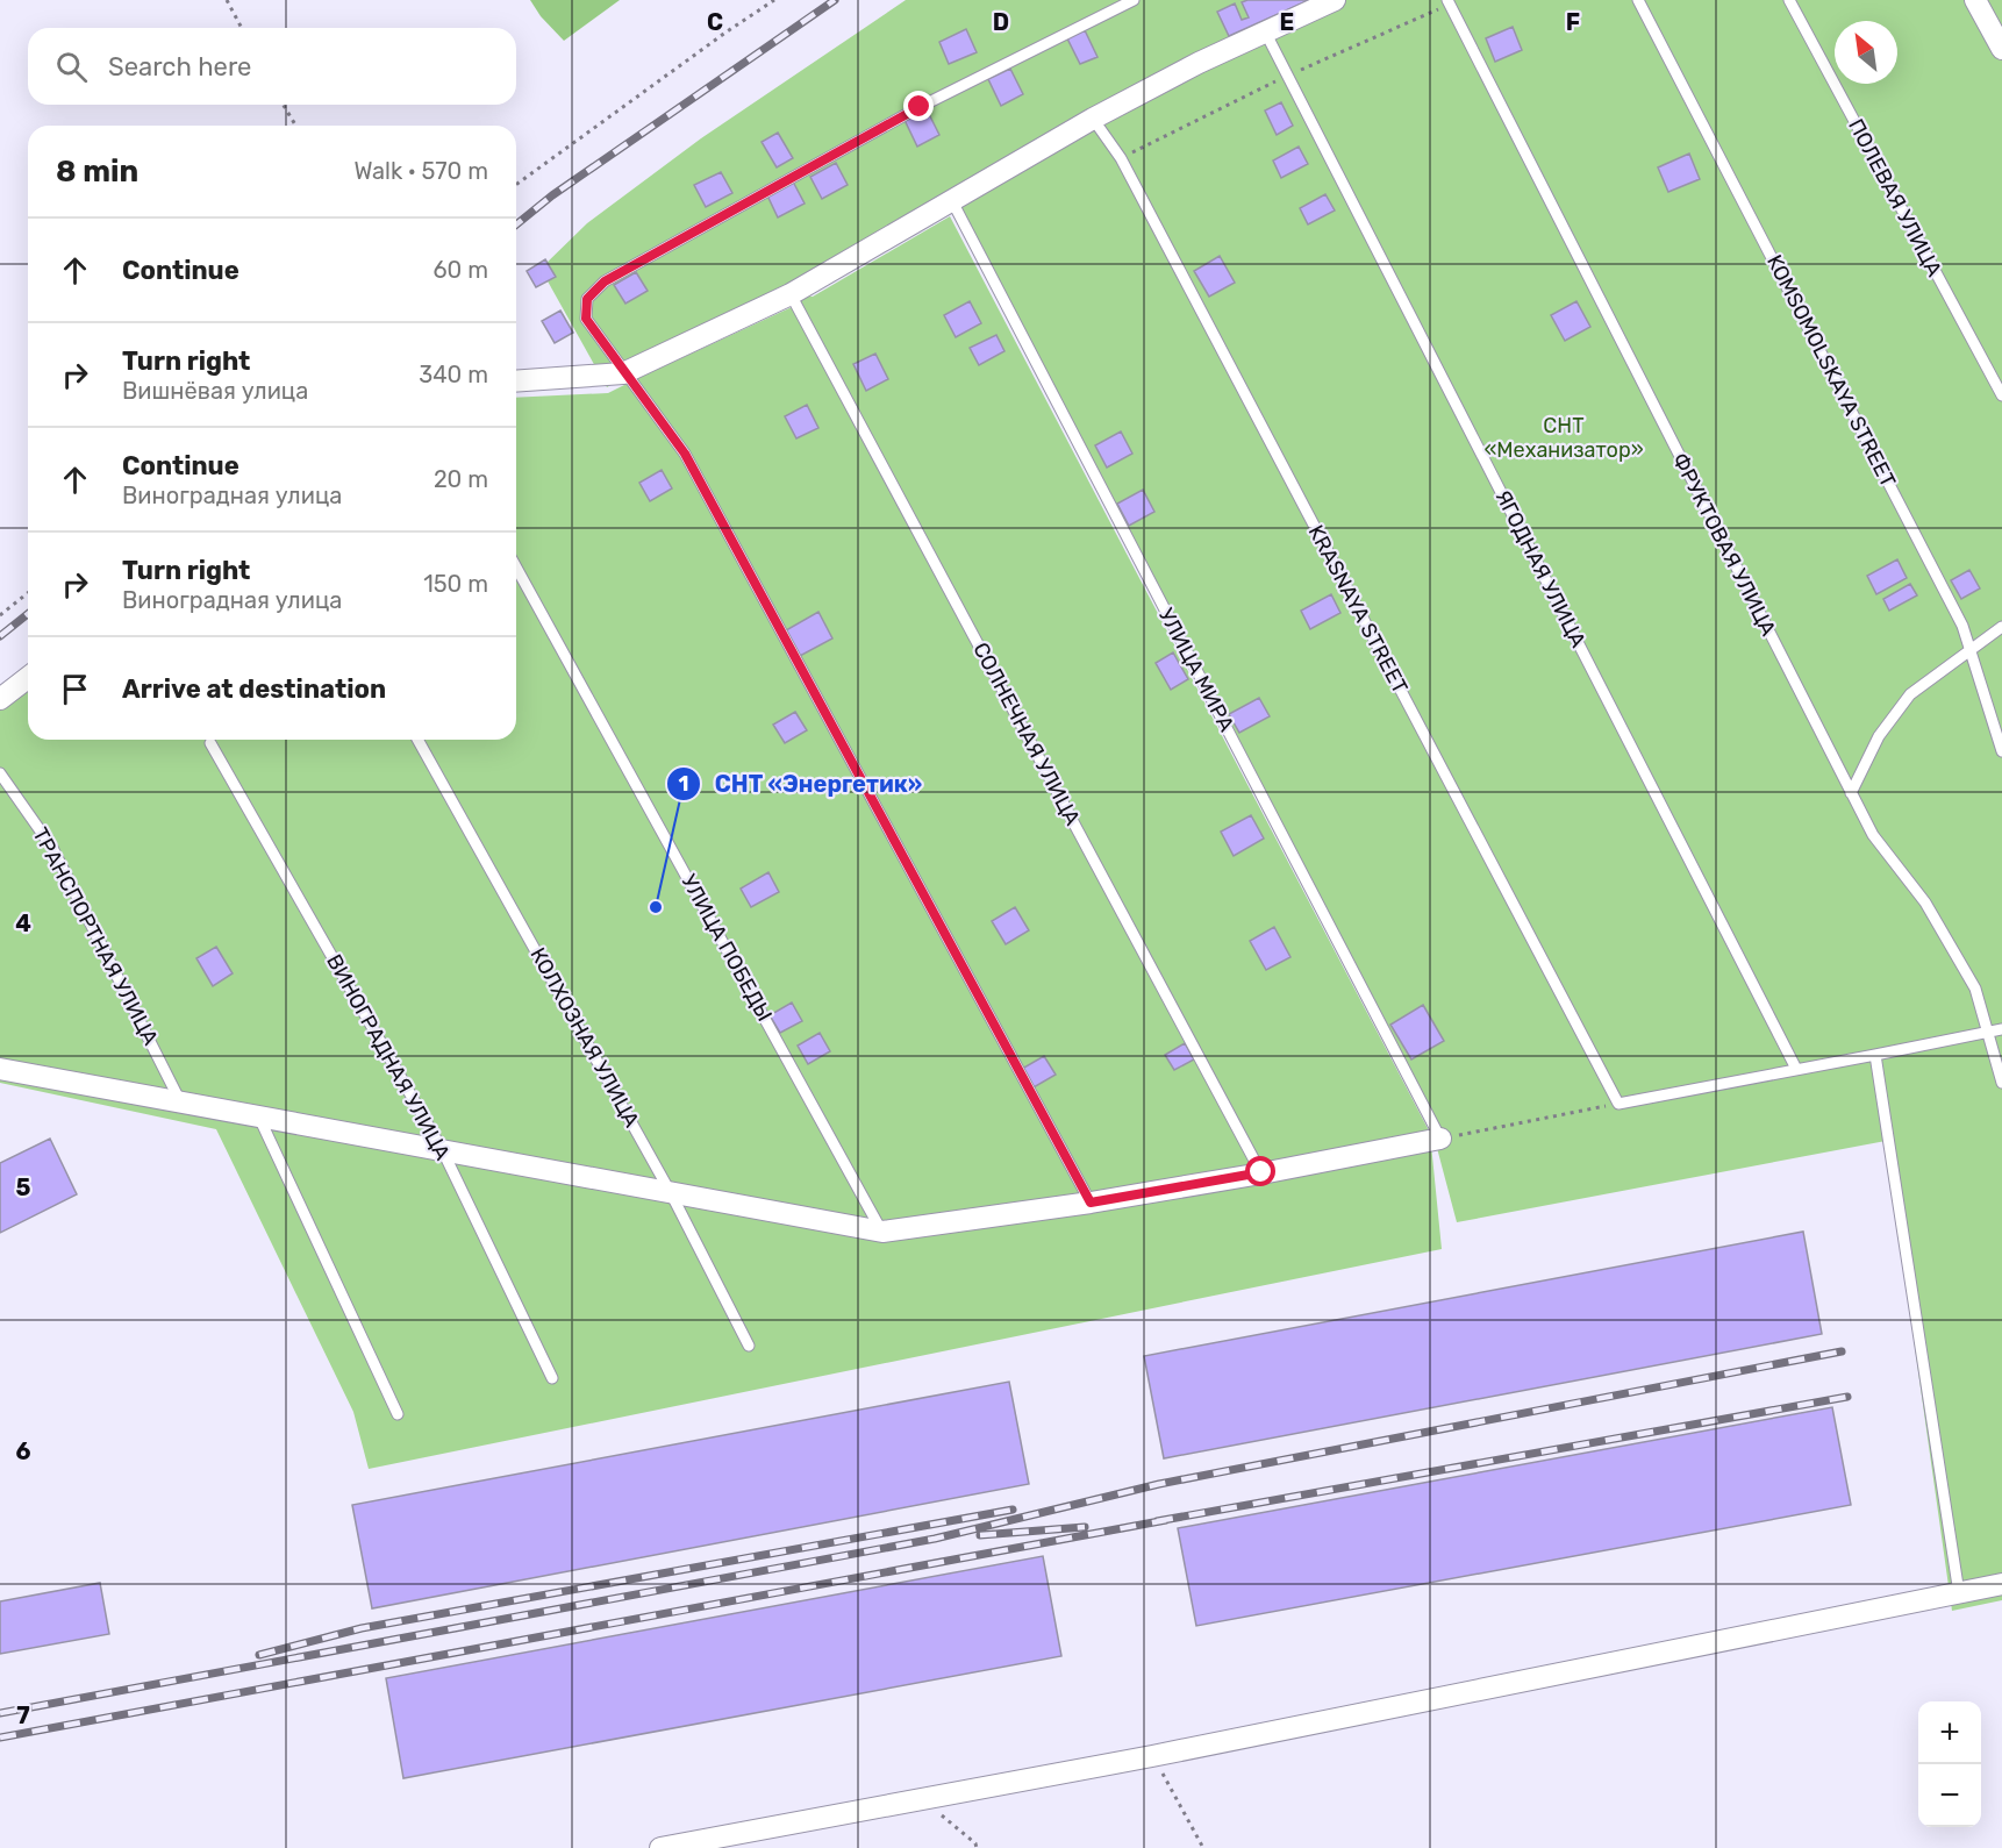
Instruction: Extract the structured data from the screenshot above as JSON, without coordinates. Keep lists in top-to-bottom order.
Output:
{
  "streets": {
    "lane": [
      "ПОЛЕВАЯ УЛИЦА",
      "KOMSOMOLSKAYA STREET",
      "ФРУКТОВАЯ УЛИЦА",
      "ЯГОДНАЯ УЛИЦА",
      "KRASNAYA STREET",
      "УЛИЦА МИРА",
      "СОЛНЕЧНАЯ УЛИЦА",
      "ТРАНСПОРТНАЯ УЛИЦА",
      "УЛИЦА ПОБЕДЫ",
      "КОЛХОЗНАЯ УЛИЦА",
      "ВИНОГРАДНАЯ УЛИЦА"
    ]
  },
  "parks": ["СНТ «Механизатор»"],
  "places": ["СНТ «Энергетик»"],
  "north": "top left",
  "page": {
    "search": "Search here",
    "heading": ["8 min", "Walk · 570 m"],
    "list": [
      ["Continue", "60 m"],
      ["Turn right", "Вишнёвая улица", "340 m"],
      ["Continue", "Виноградная улица", "20 m"],
      ["Turn right", "Виноградная улица", "150 m"],
      "Arrive at destination"
    ],
    "map_buttons": ["+", "−"]
  },
  "grid": {
    "columns": [
      "C",
      "D",
      "E",
      "F"
    ],
    "rows": [
      "4",
      "5",
      "6",
      "7"
    ]
  }
}
